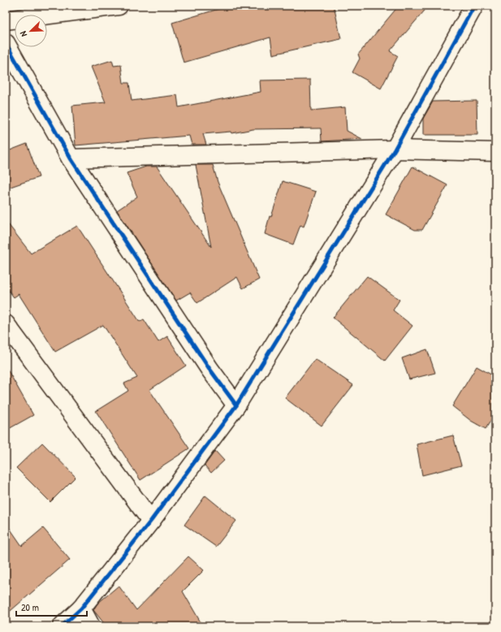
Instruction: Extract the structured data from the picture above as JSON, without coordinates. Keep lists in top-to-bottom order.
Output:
{
  "scale_bar": "20 m",
  "north": "bottom left"
}
